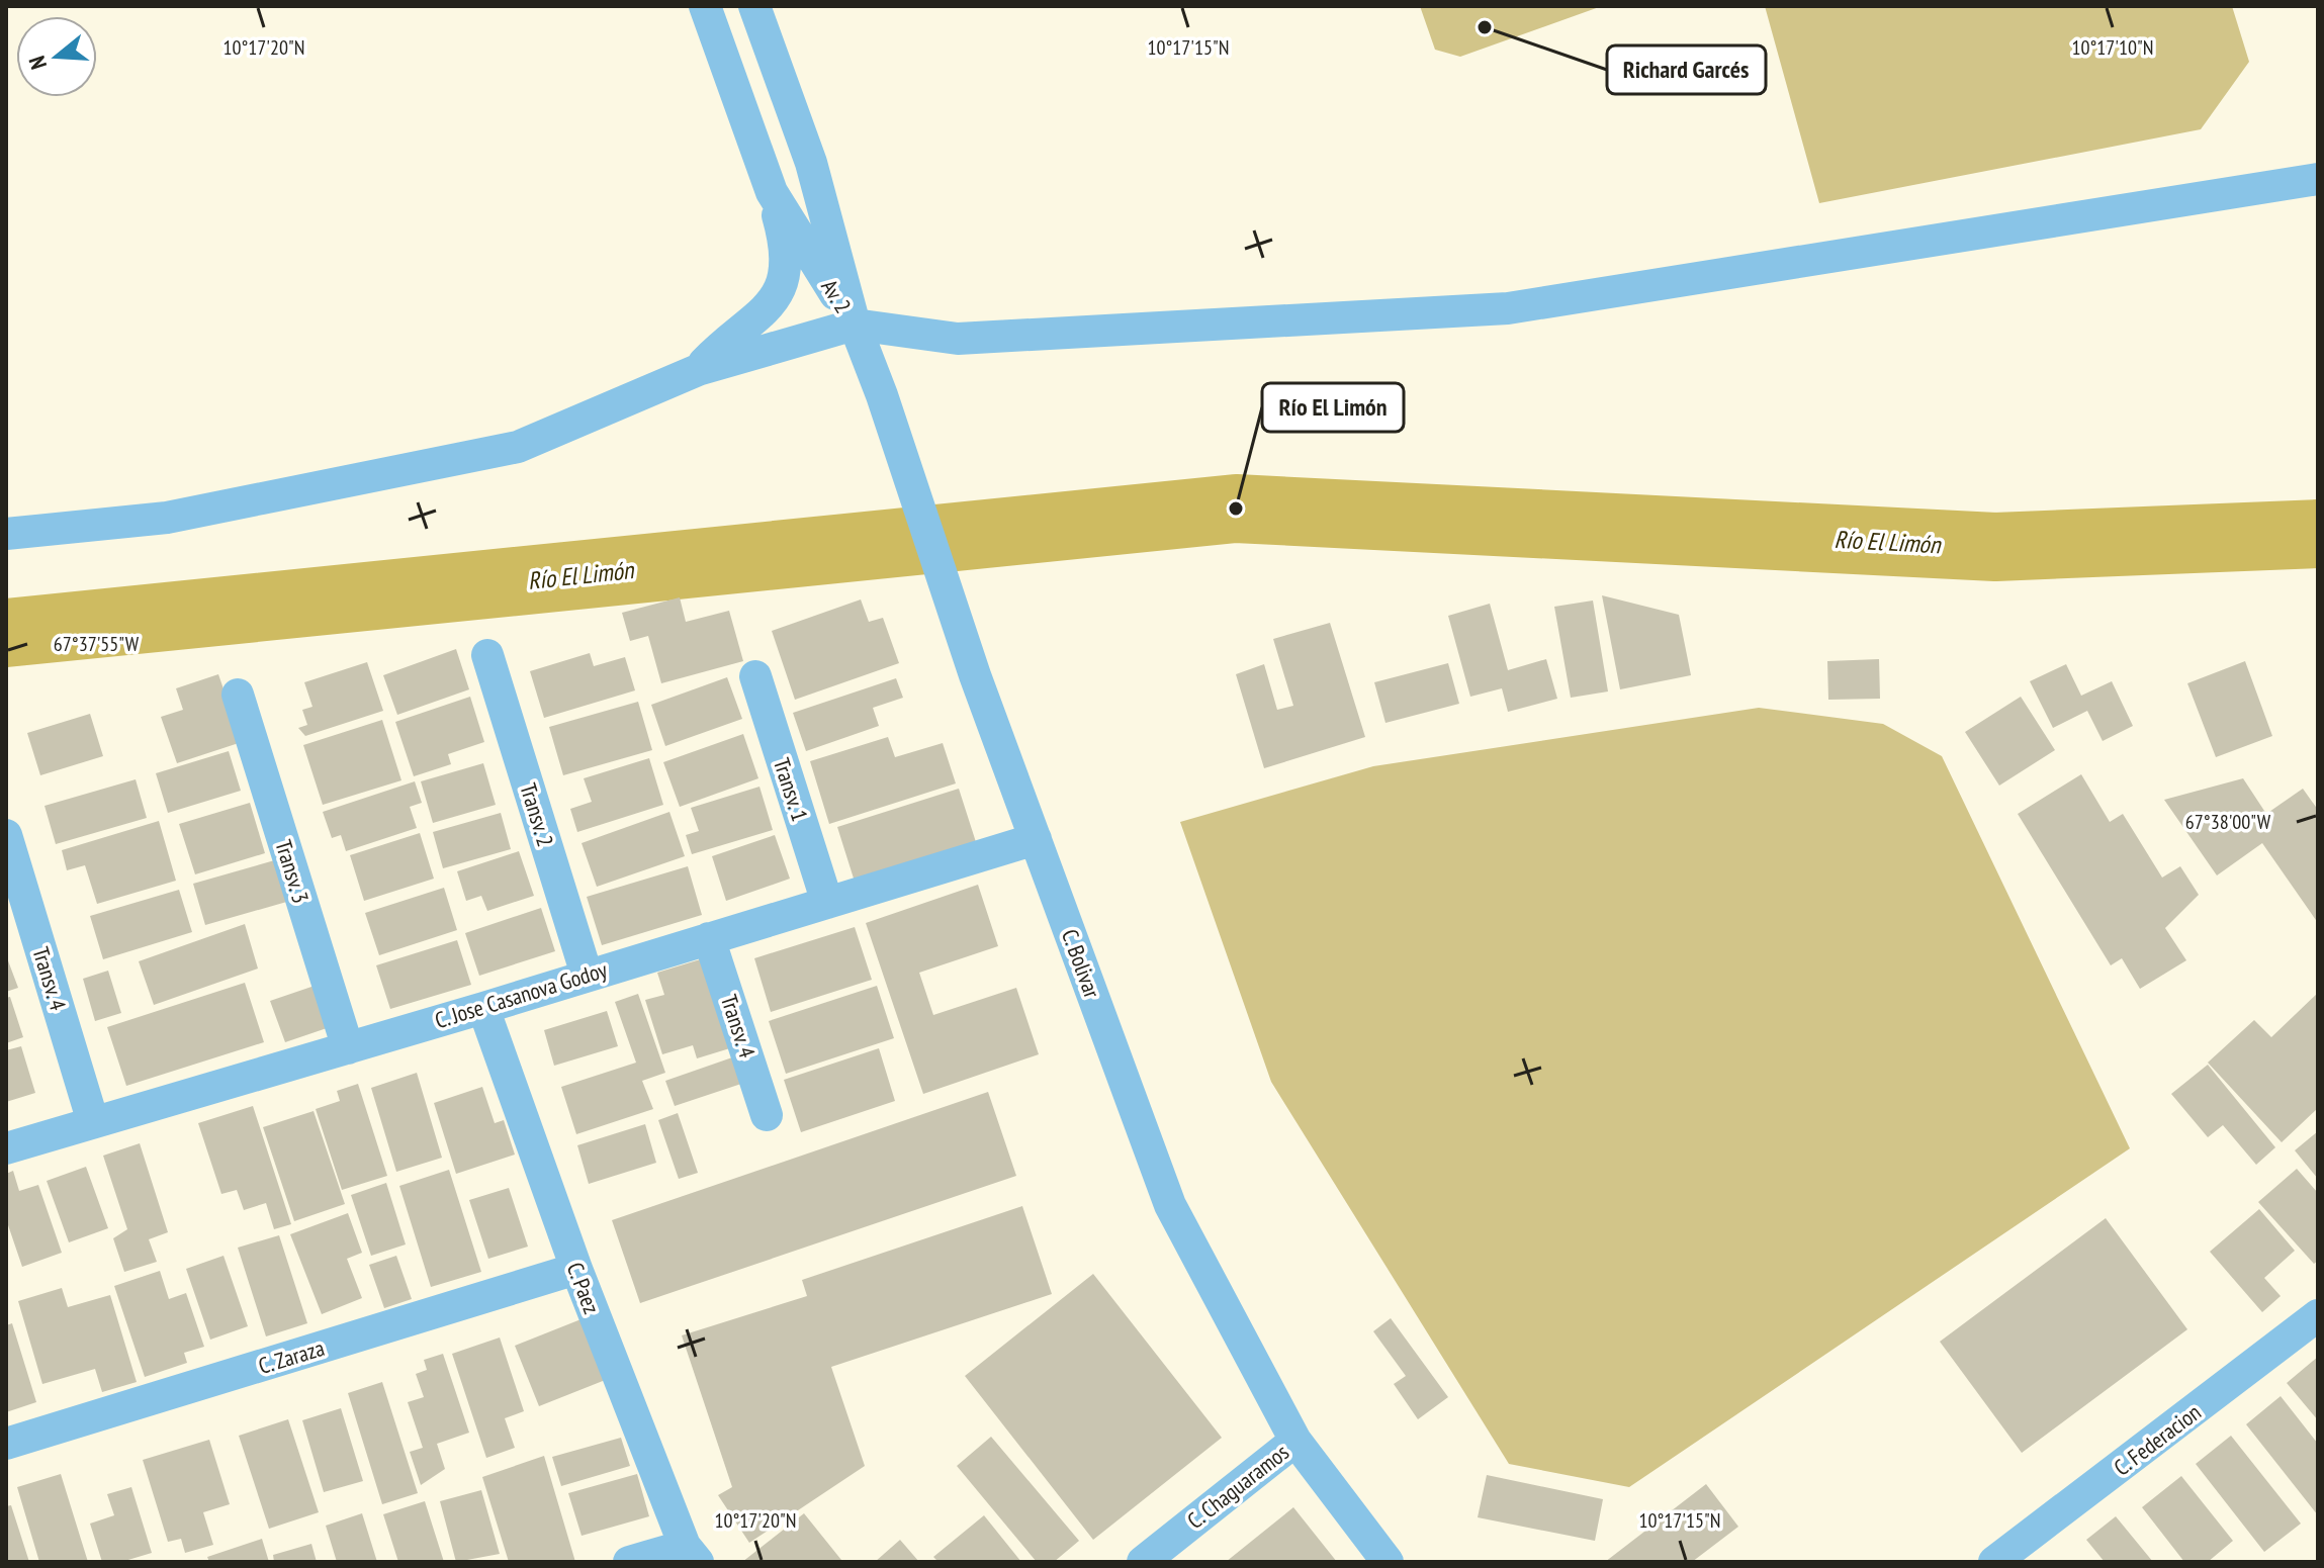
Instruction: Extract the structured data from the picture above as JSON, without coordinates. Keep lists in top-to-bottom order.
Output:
{
  "streets": {
    "street": [
      "Av. 2",
      "Transv. 1",
      "Transv. 2",
      "Transv. 3",
      "C. Bolivar",
      "Transv. 4",
      "C. Jose Casanova Godoy",
      "C. Paez",
      "C. Zaraza",
      "C. Federacion",
      "C. Chaguaramos"
    ]
  },
  "crossings": [
    ["Av. 2", "C. Bolivar"],
    ["Transv. 1", "C. Jose Casanova Godoy"],
    ["Transv. 2", "C. Jose Casanova Godoy"],
    ["Transv. 3", "C. Jose Casanova Godoy"],
    ["C. Bolivar", "C. Jose Casanova Godoy"],
    ["C. Bolivar", "C. Chaguaramos"],
    ["Transv. 4", "C. Jose Casanova Godoy"],
    ["C. Jose Casanova Godoy", "C. Paez"],
    ["C. Paez", "C. Zaraza"]
  ],
  "water": ["Río El Limón"],
  "places": ["Richard Garcés", "Río El Limón"],
  "north": "left",
  "coordinates": [
    "10°17'20\"N",
    "10°17'15\"N",
    "10°17'10\"N",
    "67°37'55\"W",
    "67°38'00\"W"
  ]
}
